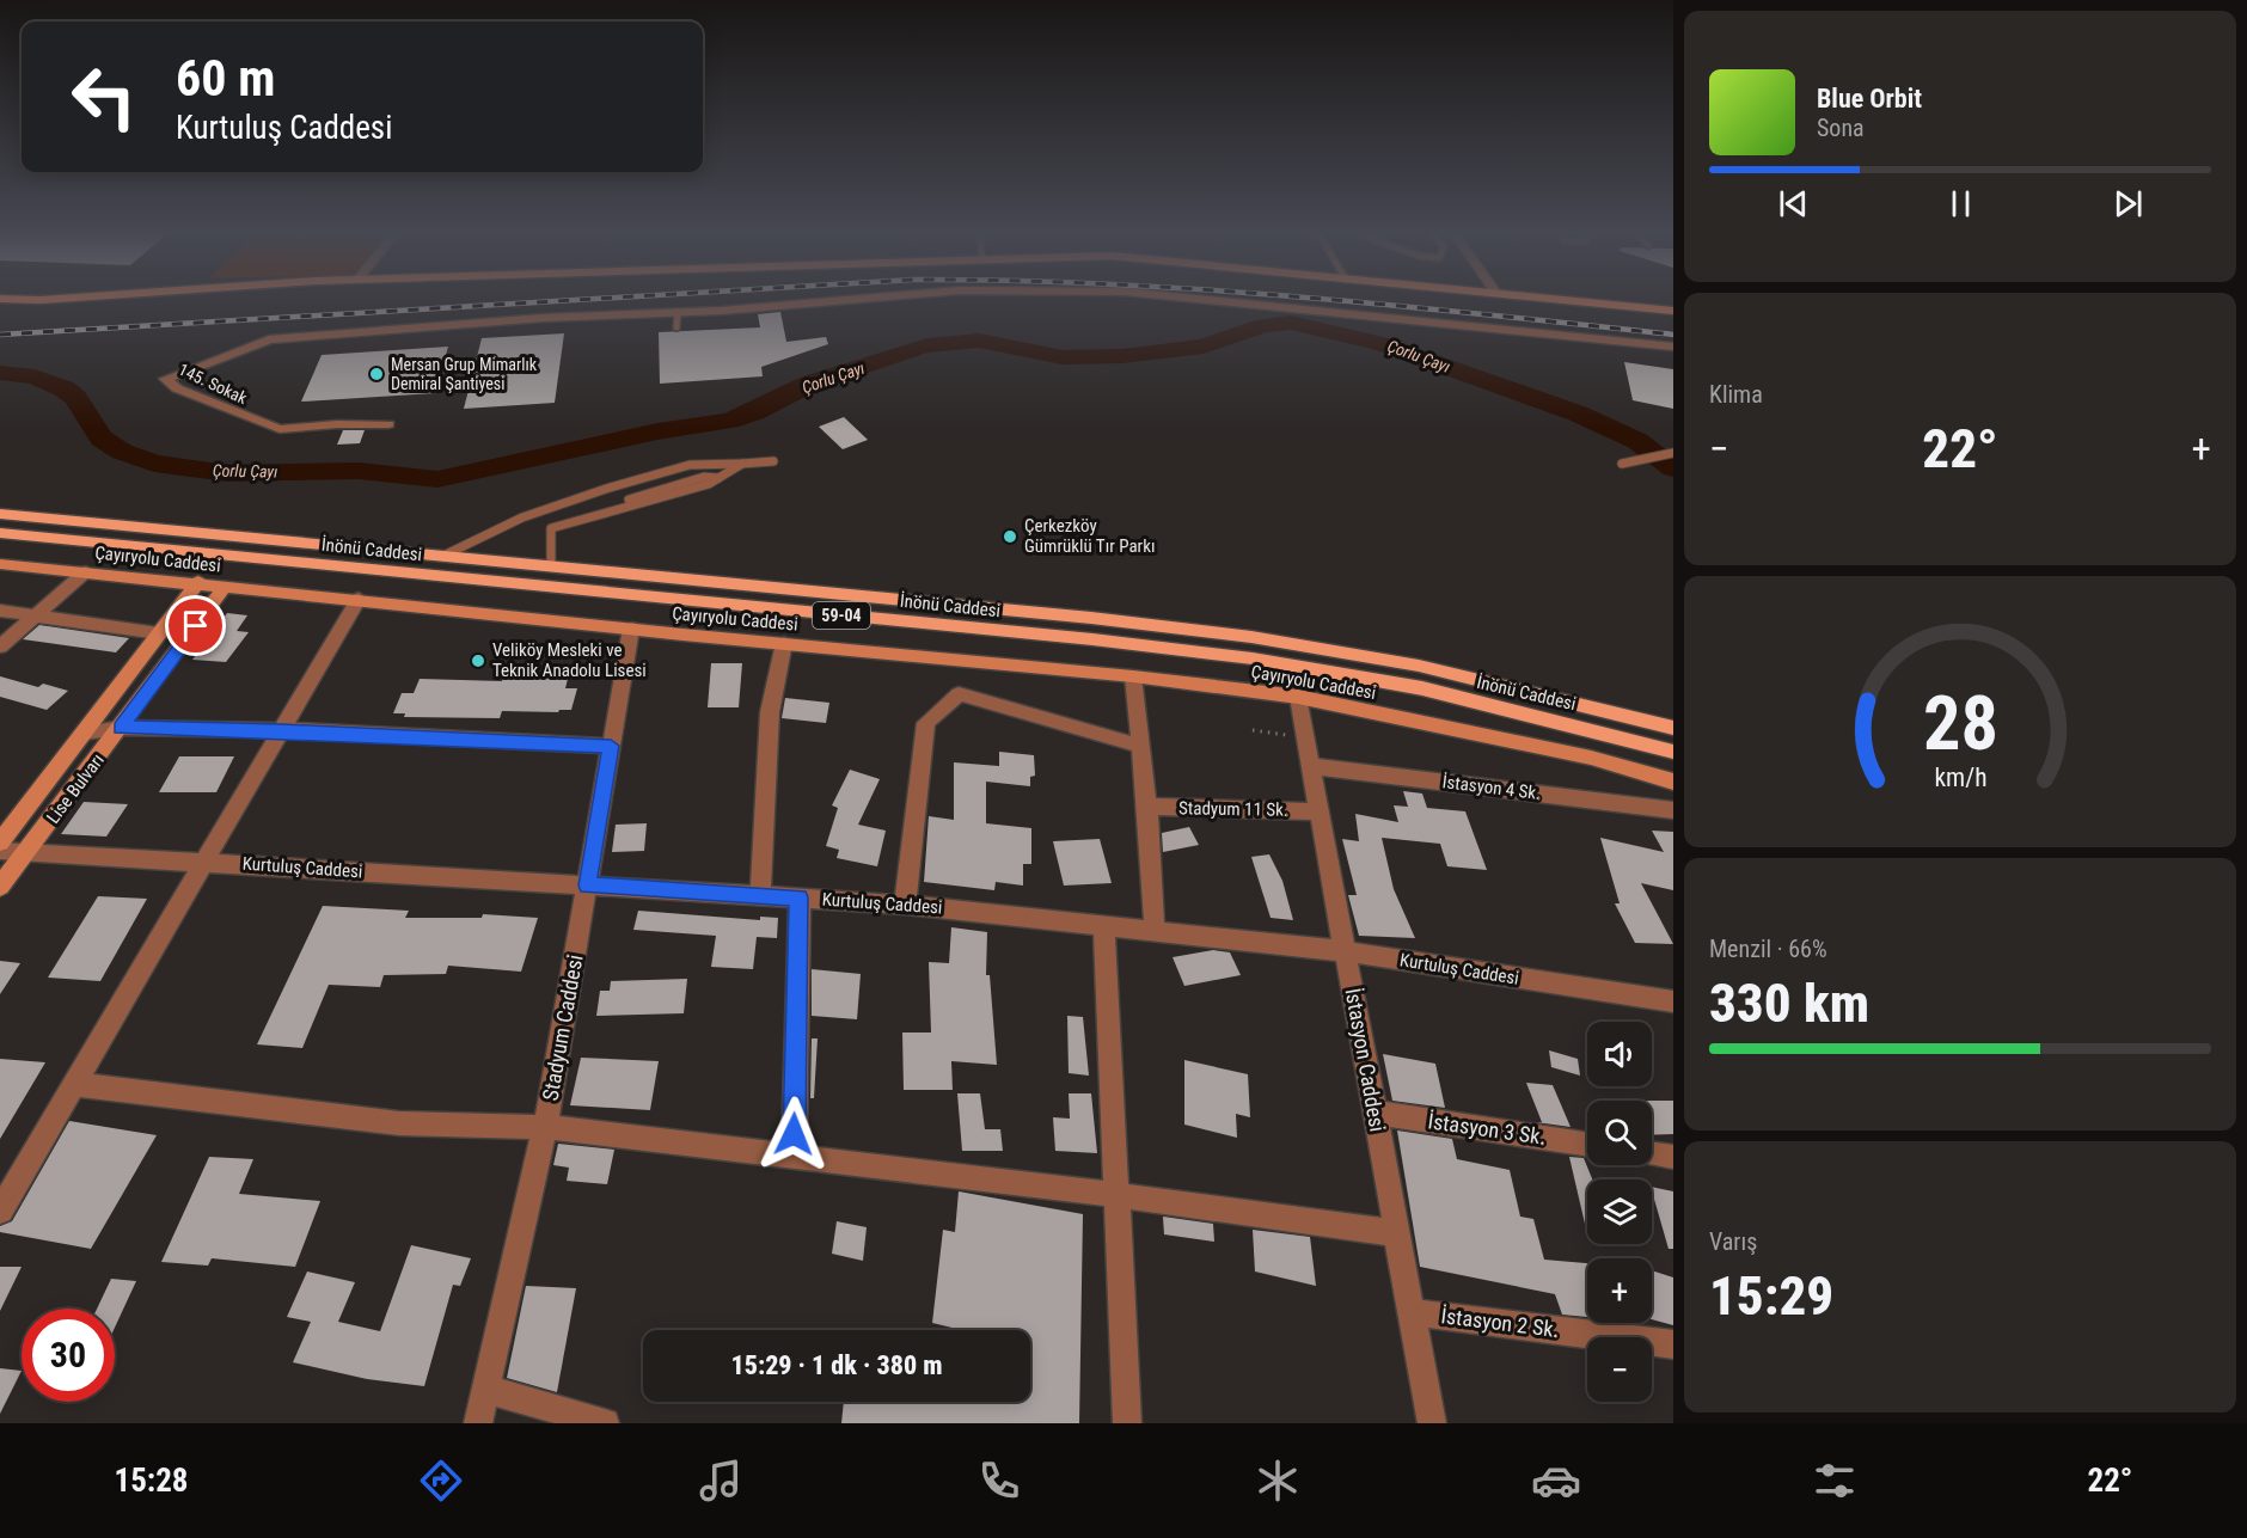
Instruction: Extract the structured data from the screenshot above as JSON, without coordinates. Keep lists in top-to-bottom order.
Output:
{
  "streets": {
    "main road": ["İnönü Caddesi", "59-04"],
    "street": [
      "145. Sokak",
      "Çayıryolu Caddesi",
      "İstasyon 4 Sk.",
      "Lise Bulvarı",
      "Stadyum 11 Sk.",
      "Kurtuluş Caddesi",
      "Stadyum Caddesi",
      "İstasyon Caddesi",
      "İstasyon 3 Sk.",
      "İstasyon 2 Sk."
    ]
  },
  "crossings": [
    ["Çayıryolu Caddesi", "Lise Bulvarı"],
    ["Çayıryolu Caddesi", "Stadyum Caddesi"],
    ["Çayıryolu Caddesi", "İstasyon Caddesi"],
    ["İstasyon 4 Sk.", "İstasyon Caddesi"],
    ["Lise Bulvarı", "Kurtuluş Caddesi"],
    ["Stadyum 11 Sk.", "İstasyon Caddesi"],
    ["Kurtuluş Caddesi", "Stadyum Caddesi"],
    ["Kurtuluş Caddesi", "İstasyon Caddesi"],
    ["İstasyon Caddesi", "İstasyon 3 Sk."],
    ["İstasyon Caddesi", "İstasyon 2 Sk."]
  ],
  "water": ["Çorlu Çayı"],
  "places": ["Mersan Grup Mimarlık Demiral Şantiyesi", "Çerkezköy Gümrüklü Tır Parkı", "Veliköy Mesleki ve Teknik Anadolu Lisesi"],
  "page": {
    "turn": ["60 m", "Kurtuluş Caddesi"],
    "song": ["Blue Orbit", "Sona"],
    "tile": [
      "Klima",
      ["Menzil · 66%", "330 km"],
      ["Varış", "15:29"]
    ],
    "heat": ["−", "22°", "+"],
    "map_buttons": ["+", "−"],
    "limit": "30",
    "trip": "15:29 · 1 dk · 380 m",
    "tabs": ["15:28", "22°"],
    "gauge": ["28", "km/h"]
  }
}
